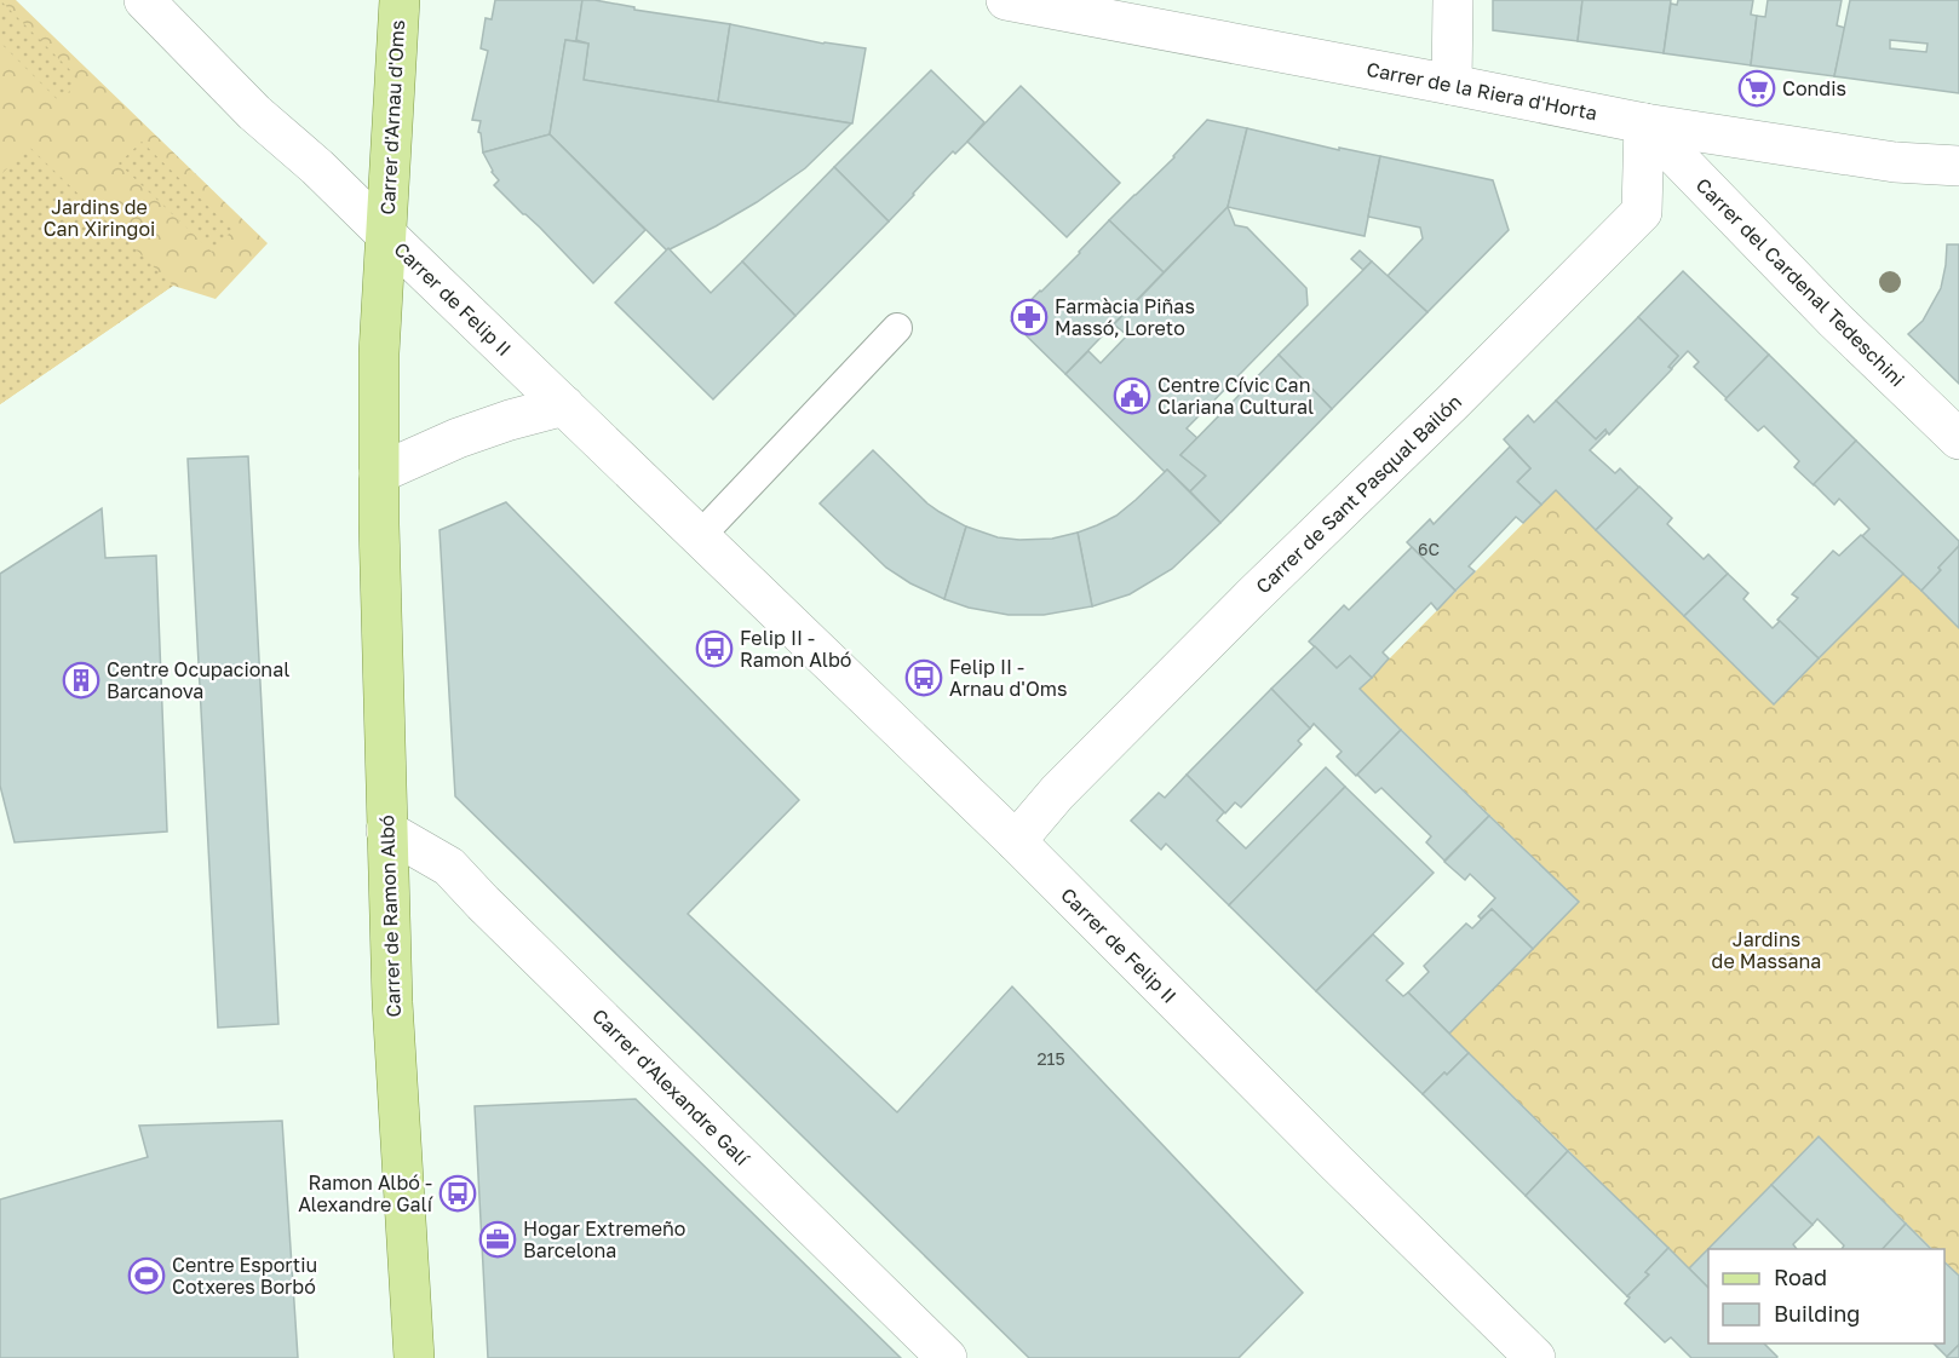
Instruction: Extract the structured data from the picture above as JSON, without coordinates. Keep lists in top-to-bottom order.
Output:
{
  "streets": {
    "main road": ["Carrer d'Arnau d'Oms", "Carrer de Ramon Albó"],
    "street": [
      "Carrer de la Riera d'Horta",
      "Carrer del Cardenal Tedeschini",
      "Carrer de Felip II",
      "Carrer de Sant Pasqual Bailón",
      "Carrer d'Alexandre Galí"
    ]
  },
  "crossings": [
    ["Carrer de la Riera d'Horta", "Carrer del Cardenal Tedeschini"],
    ["Carrer de la Riera d'Horta", "Carrer de Sant Pasqual Bailón"],
    ["Carrer d'Arnau d'Oms", "Carrer de Felip II"],
    ["Carrer d'Arnau d'Oms", "Carrer de Ramon Albó"],
    ["Carrer del Cardenal Tedeschini", "Carrer de Sant Pasqual Bailón"],
    ["Carrer de Felip II", "Carrer de Sant Pasqual Bailón"],
    ["Carrer de Felip II", "Carrer de Ramon Albó"],
    ["Carrer de Ramon Albó", "Carrer d'Alexandre Galí"]
  ],
  "parks": ["Jardins de Can Xiringoi", "Jardins de Massana"],
  "places": {
    "supermarket": ["Condis"],
    "pharmacy": ["Farmàcia Piñas Massó, Loreto"],
    "public building": ["Centre Cívic Can Clariana Cultural"],
    "bus stop": ["Felip II - Ramon Albó", "Felip II - Arnau d'Oms", "Ramon Albó - Alexandre Galí"],
    "building": ["Centre Ocupacional Barcanova"],
    "office": ["Hogar Extremeño Barcelona"],
    "sports": ["Centre Esportiu Cotxeres Borbó"]
  },
  "house_numbers": ["6C", "215"],
  "legend": ["Road", "Building"]
}
